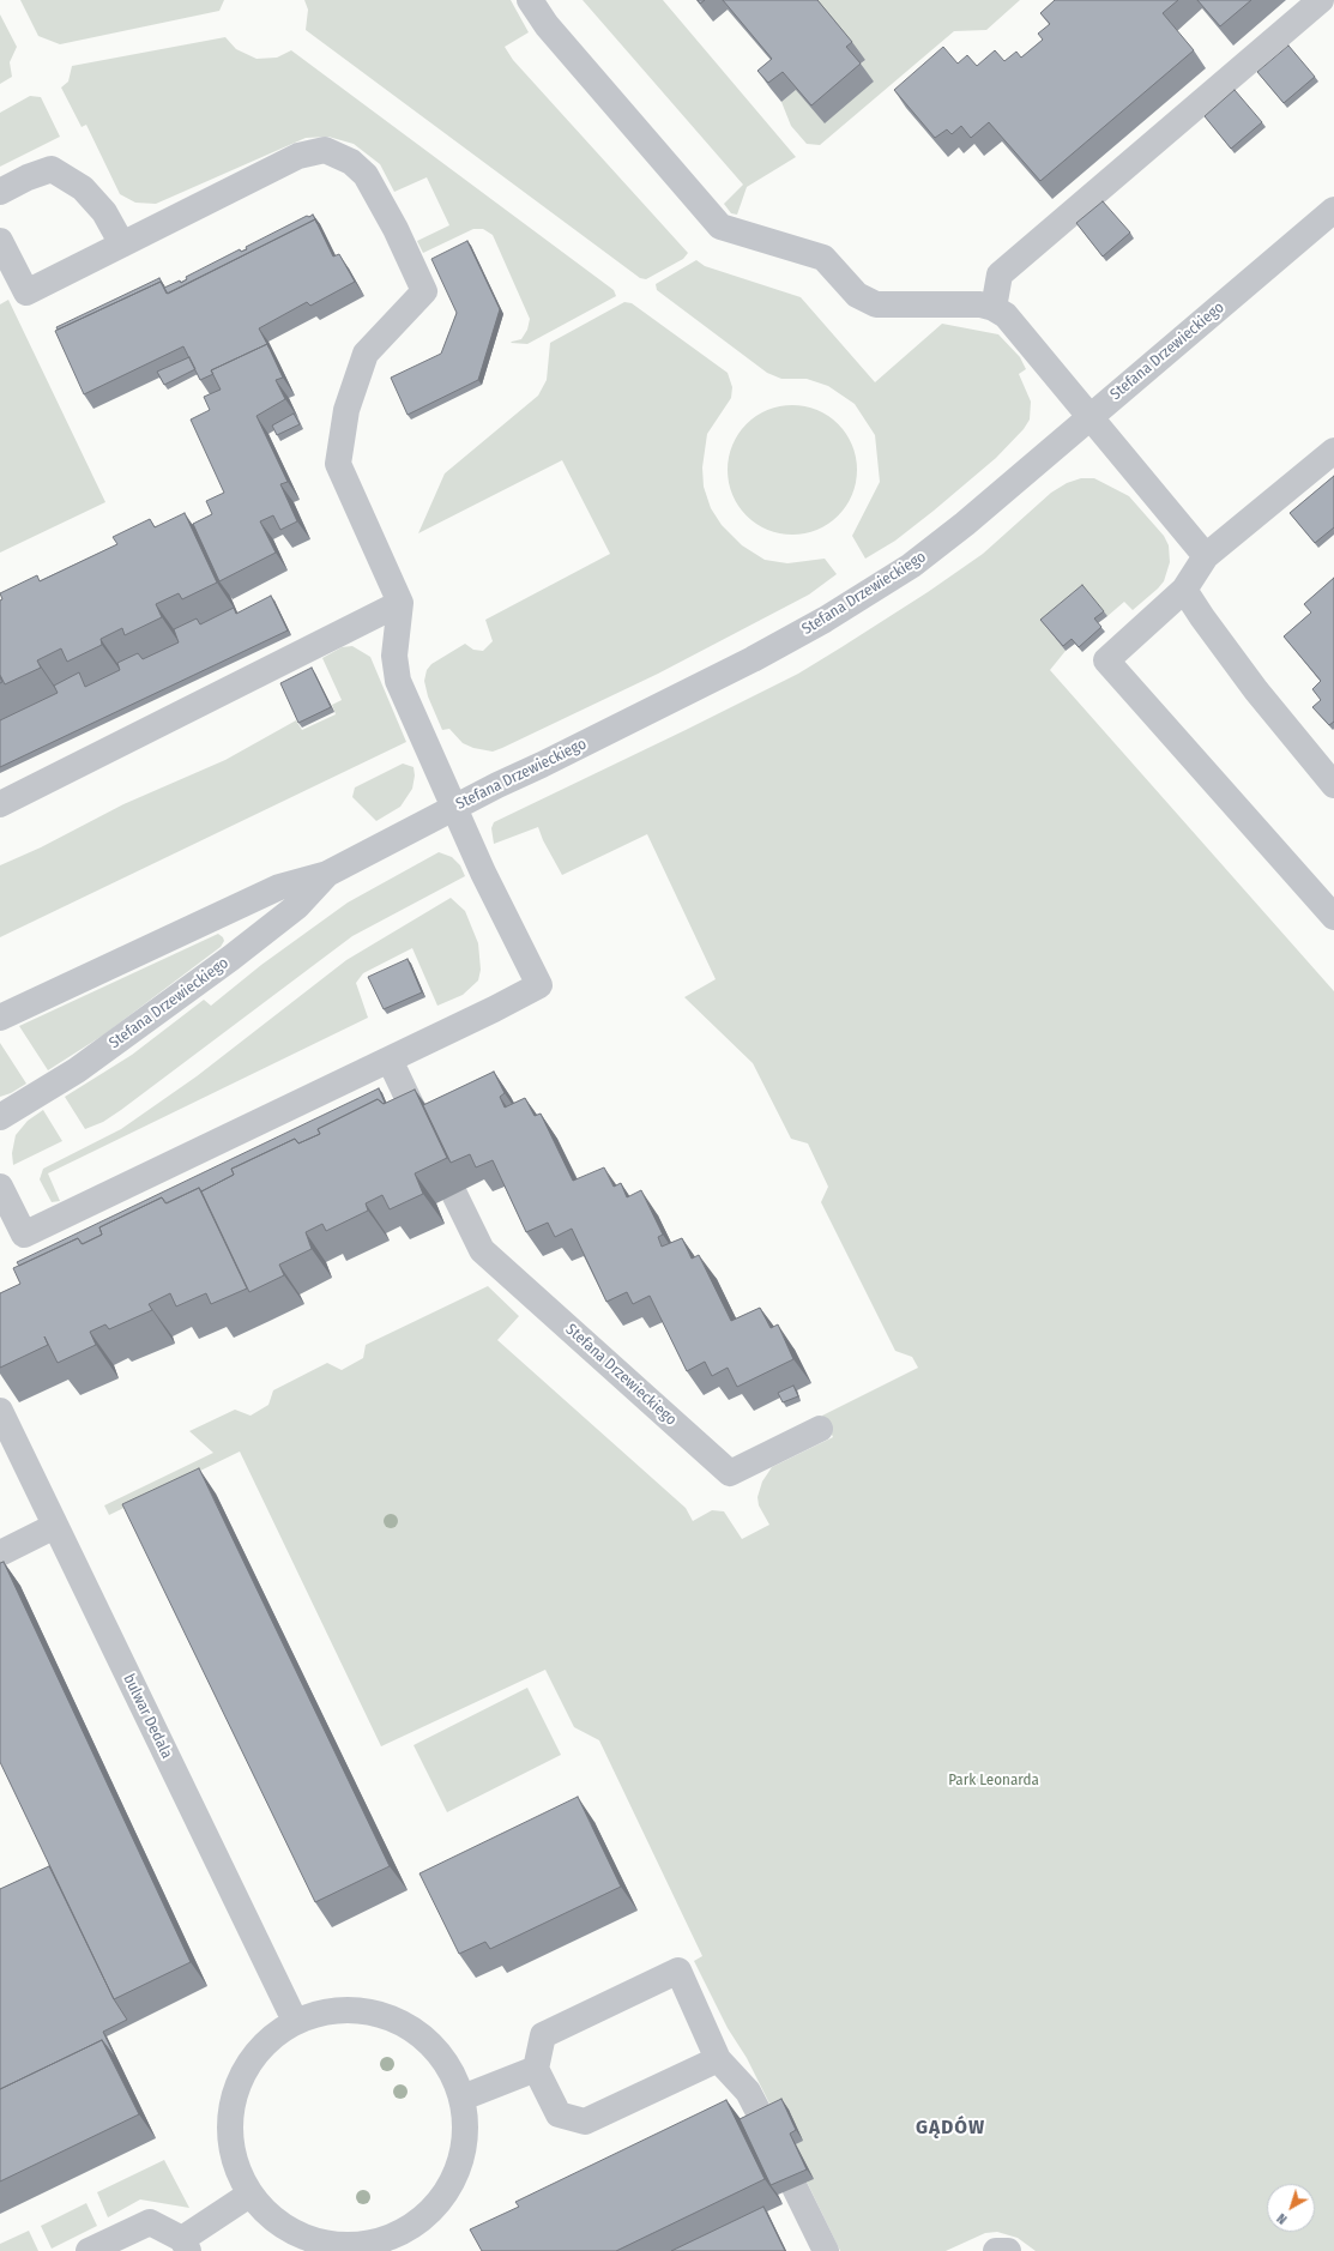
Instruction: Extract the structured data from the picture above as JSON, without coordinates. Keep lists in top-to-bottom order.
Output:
{
  "streets": {
    "street": ["Stefana Drzewieckiego", "bulwar Dedala"]
  },
  "districts": ["GĄDÓW"],
  "parks": ["Park Leonarda"],
  "north": "bottom left"
}
